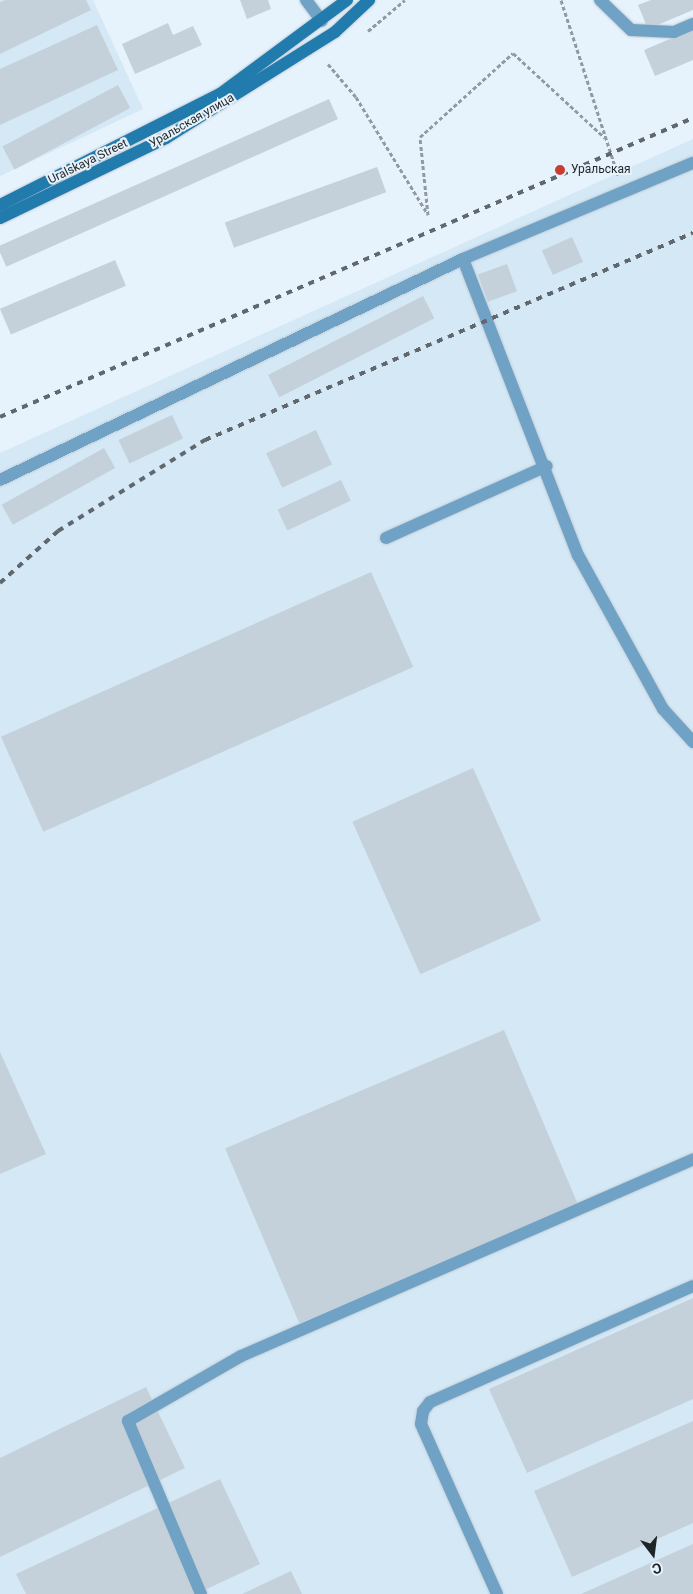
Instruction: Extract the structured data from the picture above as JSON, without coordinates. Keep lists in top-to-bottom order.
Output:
{
  "streets": {
    "main road": ["Уральская улица", "Uralskaya Street"]
  },
  "places": ["Уральская"],
  "north": "bottom"
}
